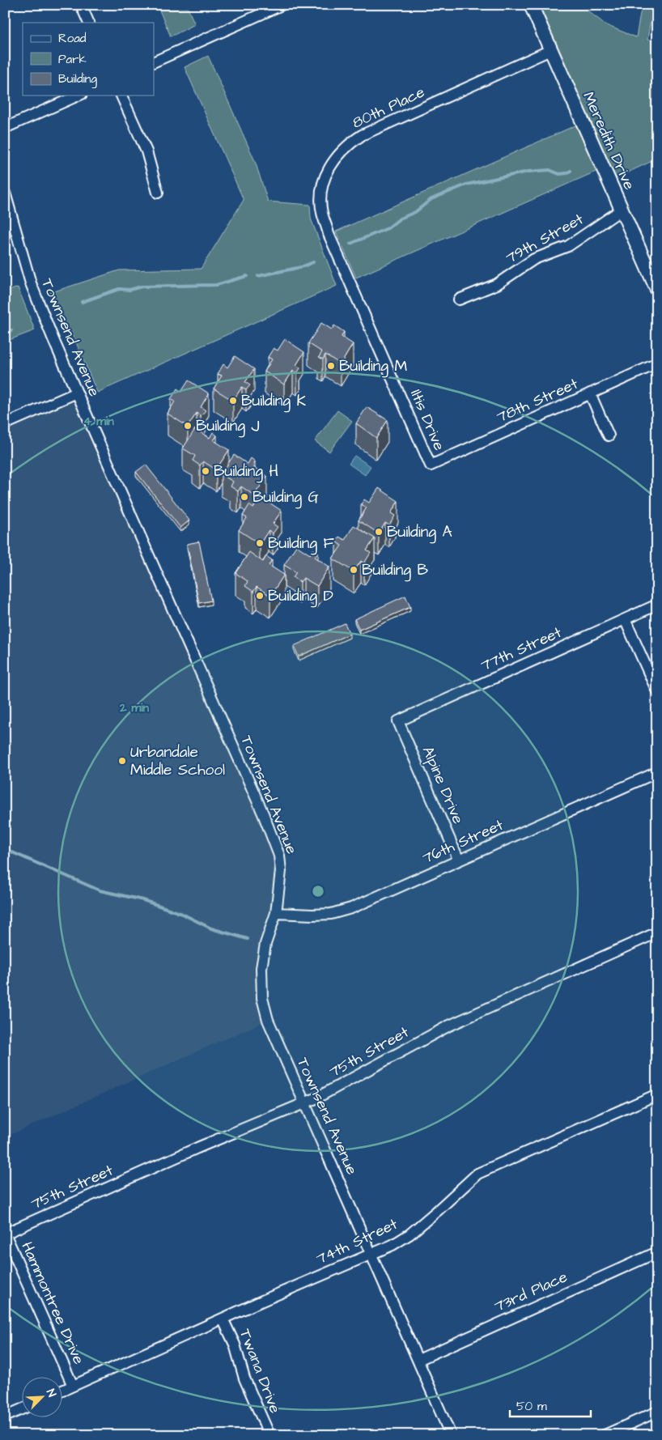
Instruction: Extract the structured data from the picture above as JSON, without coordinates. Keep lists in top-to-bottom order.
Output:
{
  "streets": {
    "main road": ["Meredith Drive"],
    "street": [
      "80th Place",
      "79th Street",
      "Townsend Avenue",
      "78th Street",
      "Iltis Drive",
      "77th Street",
      "Alpine Drive",
      "76th Street",
      "75th Street",
      "74th Street",
      "73rd Place",
      "Hammontree Drive",
      "Twana Drive"
    ]
  },
  "crossings": [
    ["80th Place", "Meredith Drive"],
    ["80th Place", "Iltis Drive"],
    ["Meredith Drive", "79th Street"],
    ["Townsend Avenue", "76th Street"],
    ["Townsend Avenue", "75th Street"],
    ["Townsend Avenue", "74th Street"],
    ["Townsend Avenue", "73rd Place"],
    ["78th Street", "Iltis Drive"],
    ["77th Street", "Alpine Drive"],
    ["Alpine Drive", "76th Street"],
    ["75th Street", "Hammontree Drive"],
    ["74th Street", "Hammontree Drive"],
    ["74th Street", "Twana Drive"]
  ],
  "places": [
    "Building M",
    "Building K",
    "Building J",
    "Building H",
    "Building G",
    "Building A",
    "Building F",
    "Building B",
    "Building D",
    "Urbandale Middle School"
  ],
  "legend": ["Road", "Park", "Building"],
  "scale_bar": "50 m",
  "north": "top right",
  "rings": ["4 min", "2 min"]
}
